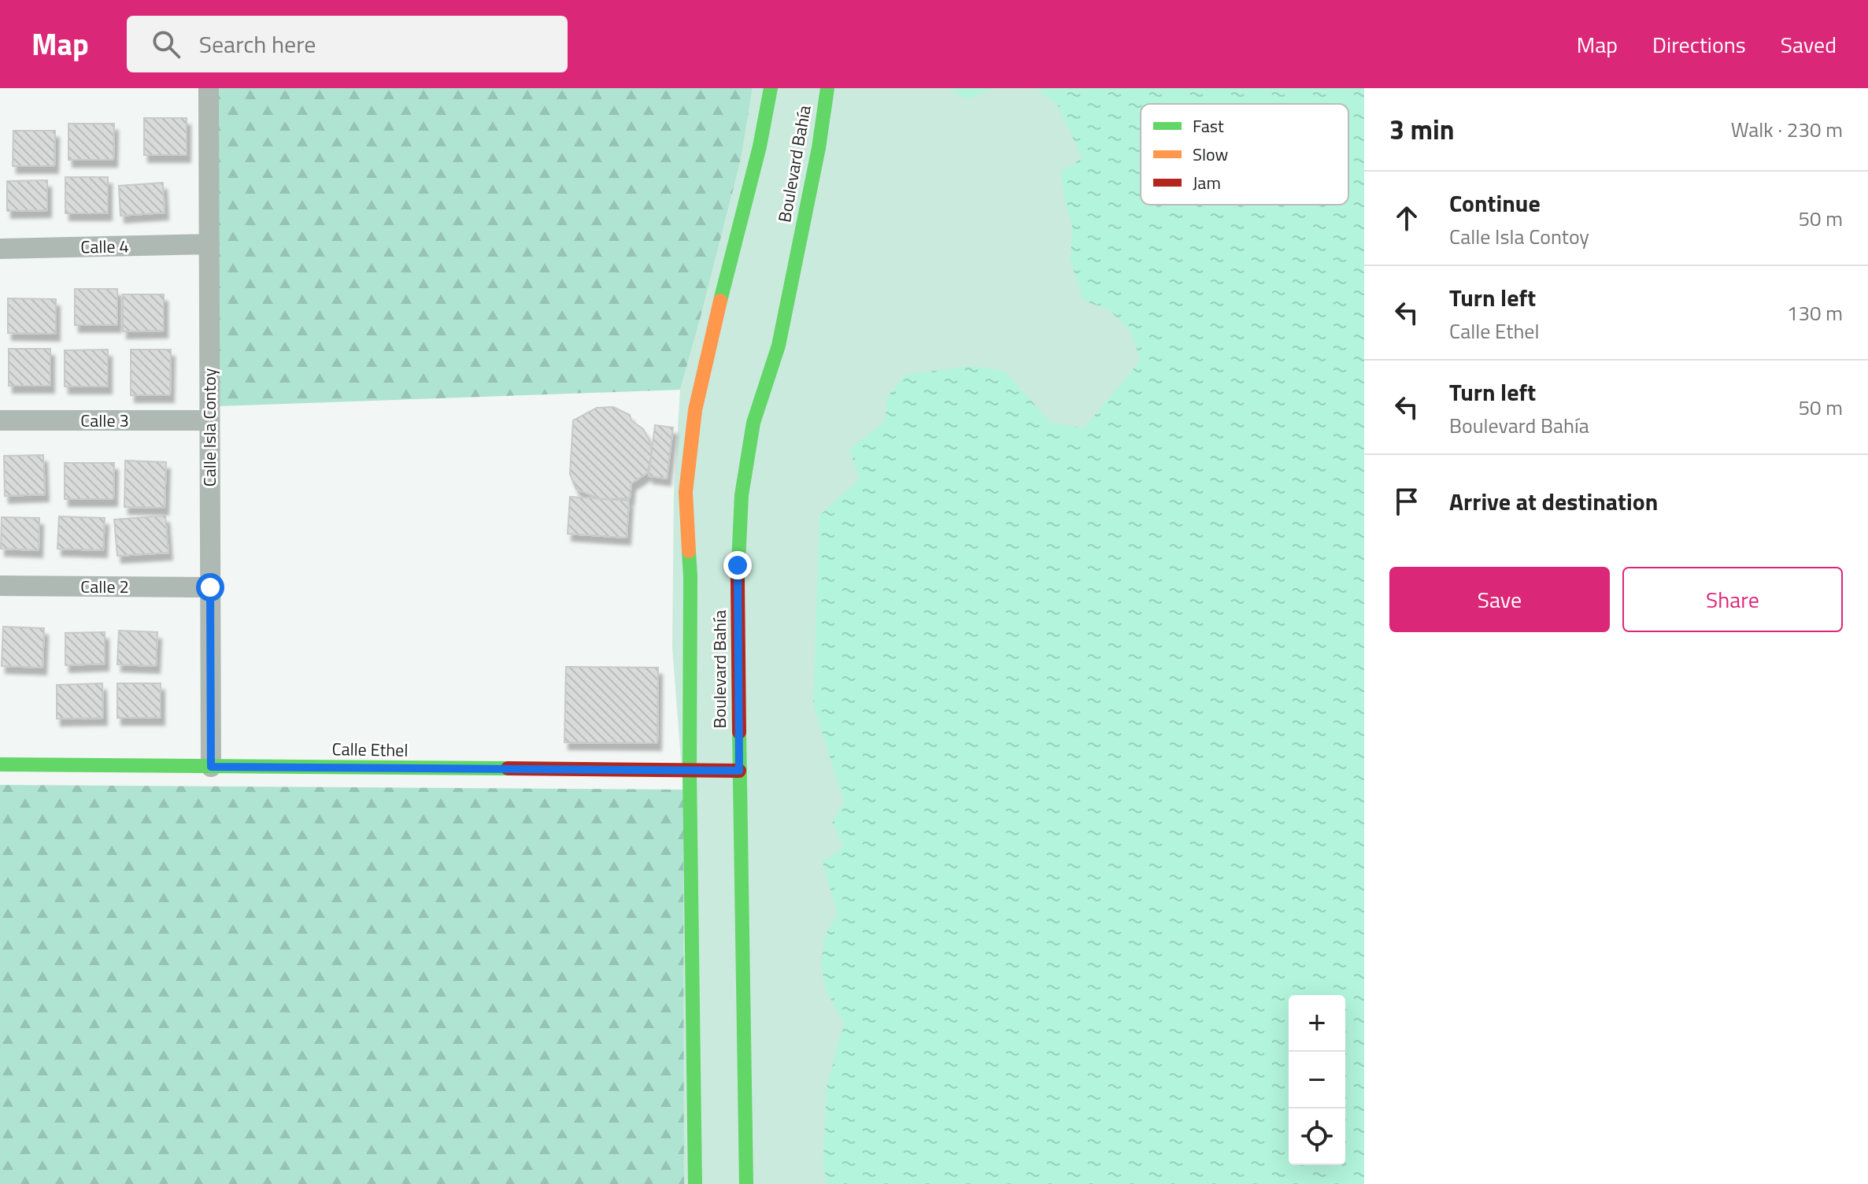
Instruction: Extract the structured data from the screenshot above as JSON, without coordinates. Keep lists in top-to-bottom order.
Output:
{
  "streets": {
    "main road": ["Boulevard Bahía", "Calle Ethel"],
    "street": [
      "Calle 4",
      "Calle 3",
      "Calle Isla Contoy",
      "Calle 2"
    ]
  },
  "crossings": [
    ["Boulevard Bahía", "Calle Ethel"],
    ["Calle 4", "Calle Isla Contoy"],
    ["Calle 3", "Calle Isla Contoy"],
    ["Calle Isla Contoy", "Calle 2"],
    ["Calle Isla Contoy", "Calle Ethel"]
  ],
  "legend": ["Fast", "Slow", "Jam"],
  "page": {
    "header": "Map",
    "search": "Search here",
    "nav": ["Map", "Directions", "Saved"],
    "heading": ["3 min", "Walk · 230 m"],
    "list": [
      ["Continue", "Calle Isla Contoy", "50 m"],
      ["Turn left", "Calle Ethel", "130 m"],
      ["Turn left", "Boulevard Bahía", "50 m"],
      "Arrive at destination"
    ],
    "buttons": ["Save", "Share"],
    "map_buttons": ["+", "−"]
  }
}
